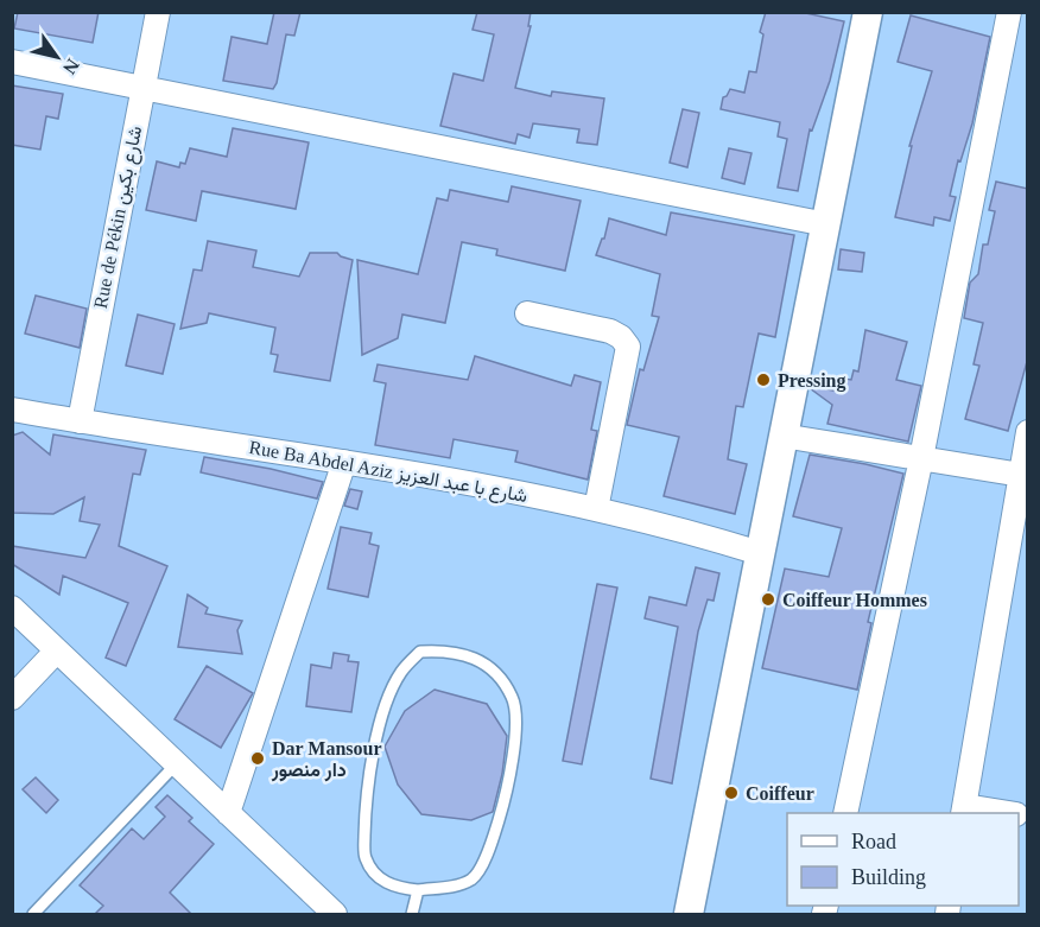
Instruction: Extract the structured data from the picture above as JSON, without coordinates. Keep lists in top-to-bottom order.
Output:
{
  "streets": {
    "street": ["Rue de Pékin شارع بكين", "Rue Ba Abdel Aziz شارع با عبد العزيز"]
  },
  "crossings": [
    ["Rue de Pékin شارع بكين", "Rue Ba Abdel Aziz شارع با عبد العزيز"]
  ],
  "places": [
    "Pressing",
    "Coiffeur Hommes",
    "Dar Mansour دار منصور",
    "Coiffeur"
  ],
  "legend": ["Road", "Building"],
  "north": "bottom right"
}
